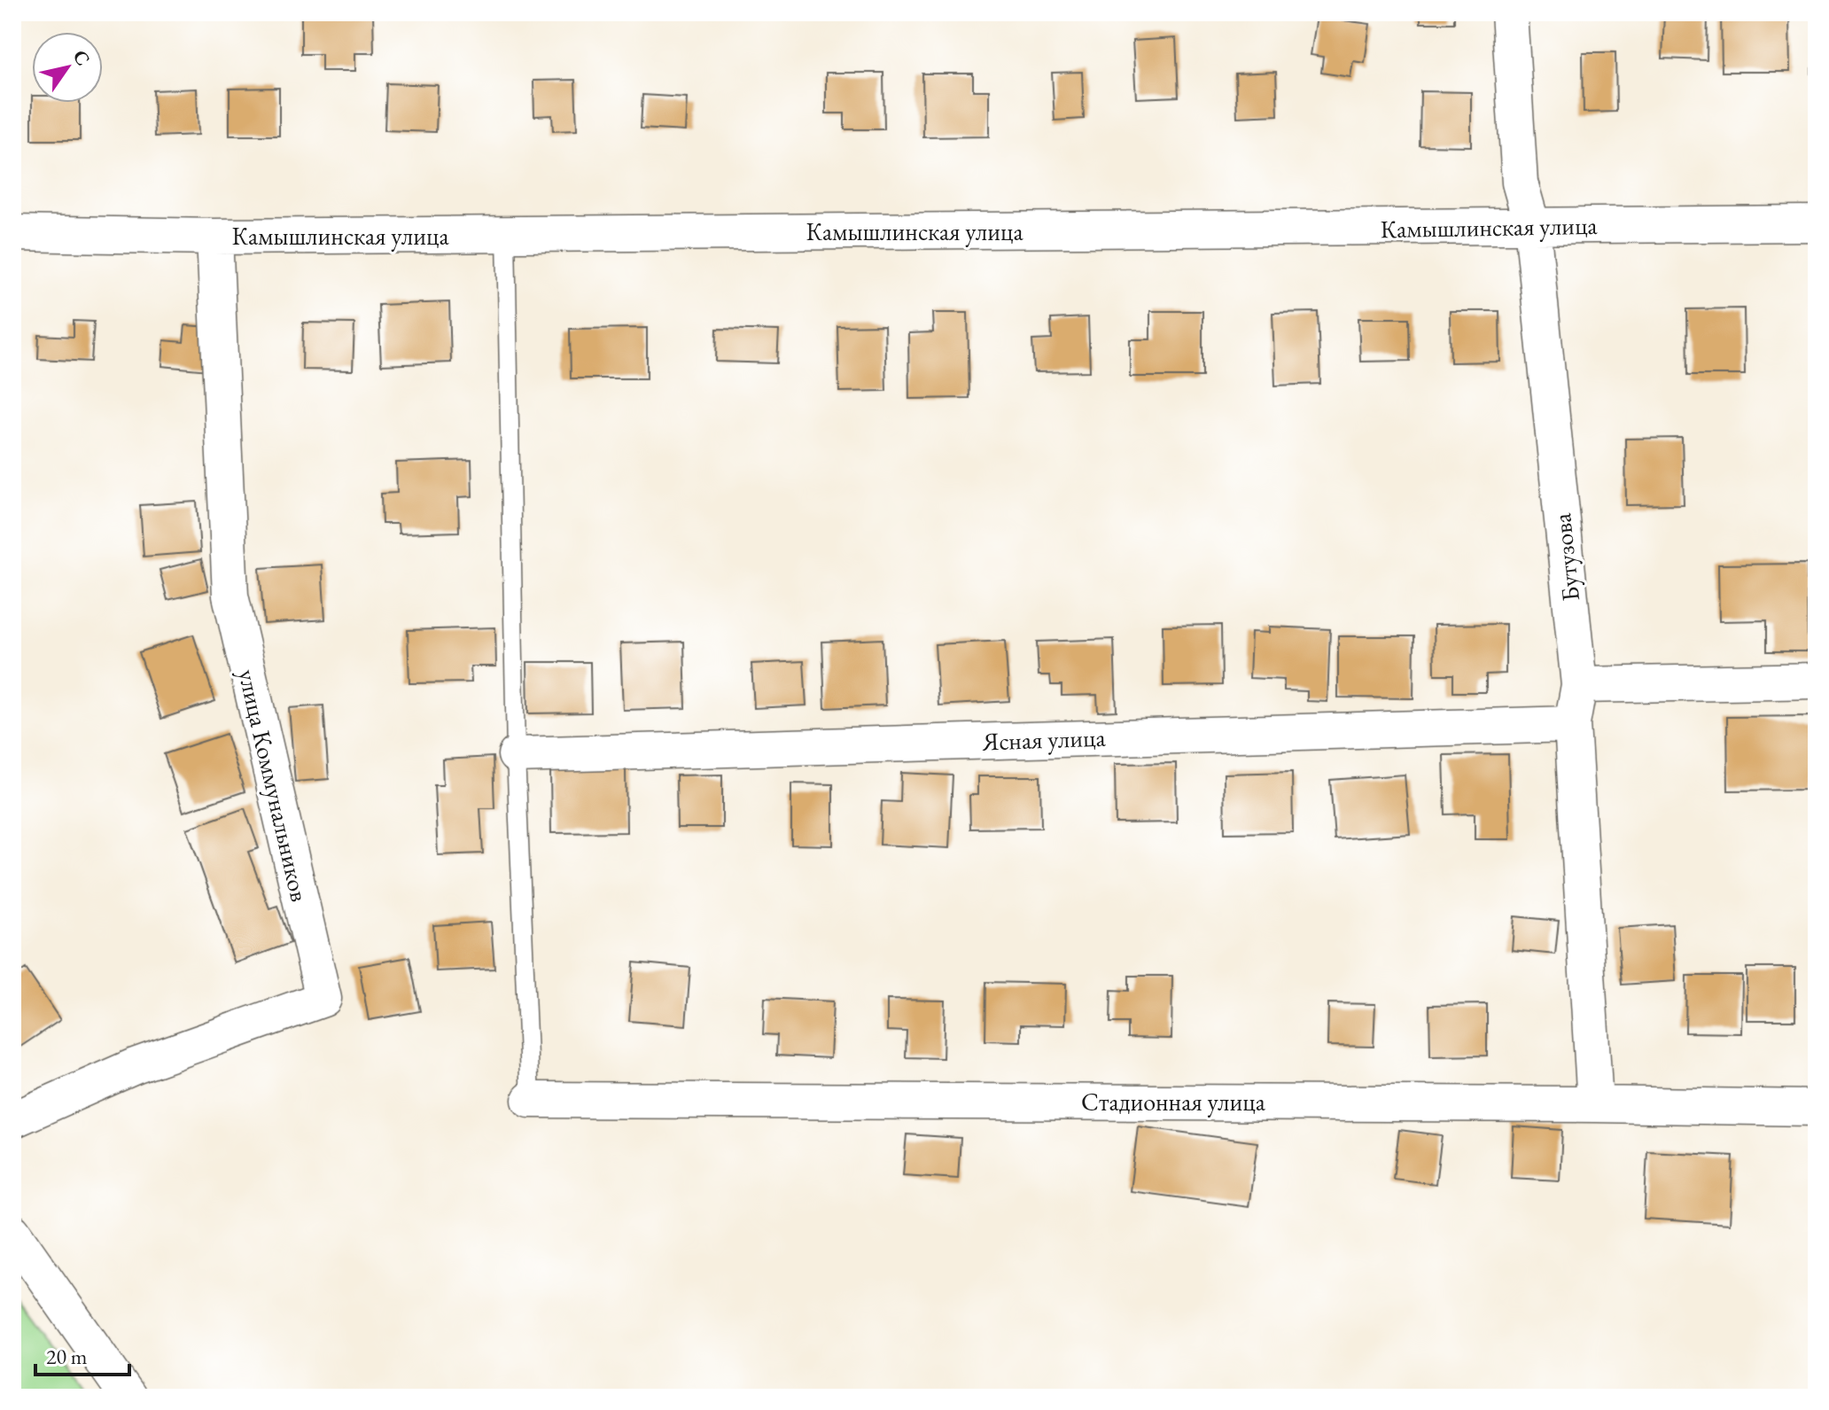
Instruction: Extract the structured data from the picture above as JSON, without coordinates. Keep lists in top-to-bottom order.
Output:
{
  "streets": {
    "street": [
      "Камышлинская улица",
      "Бутузова",
      "Ясная улица",
      "улица Коммунальников",
      "Стадионная улица"
    ]
  },
  "crossings": [
    ["Камышлинская улица", "Бутузова"],
    ["Камышлинская улица", "улица Коммунальников"],
    ["Бутузова", "Ясная улица"],
    ["Бутузова", "Стадионная улица"]
  ],
  "scale_bar": "20 m",
  "north": "top right"
}
